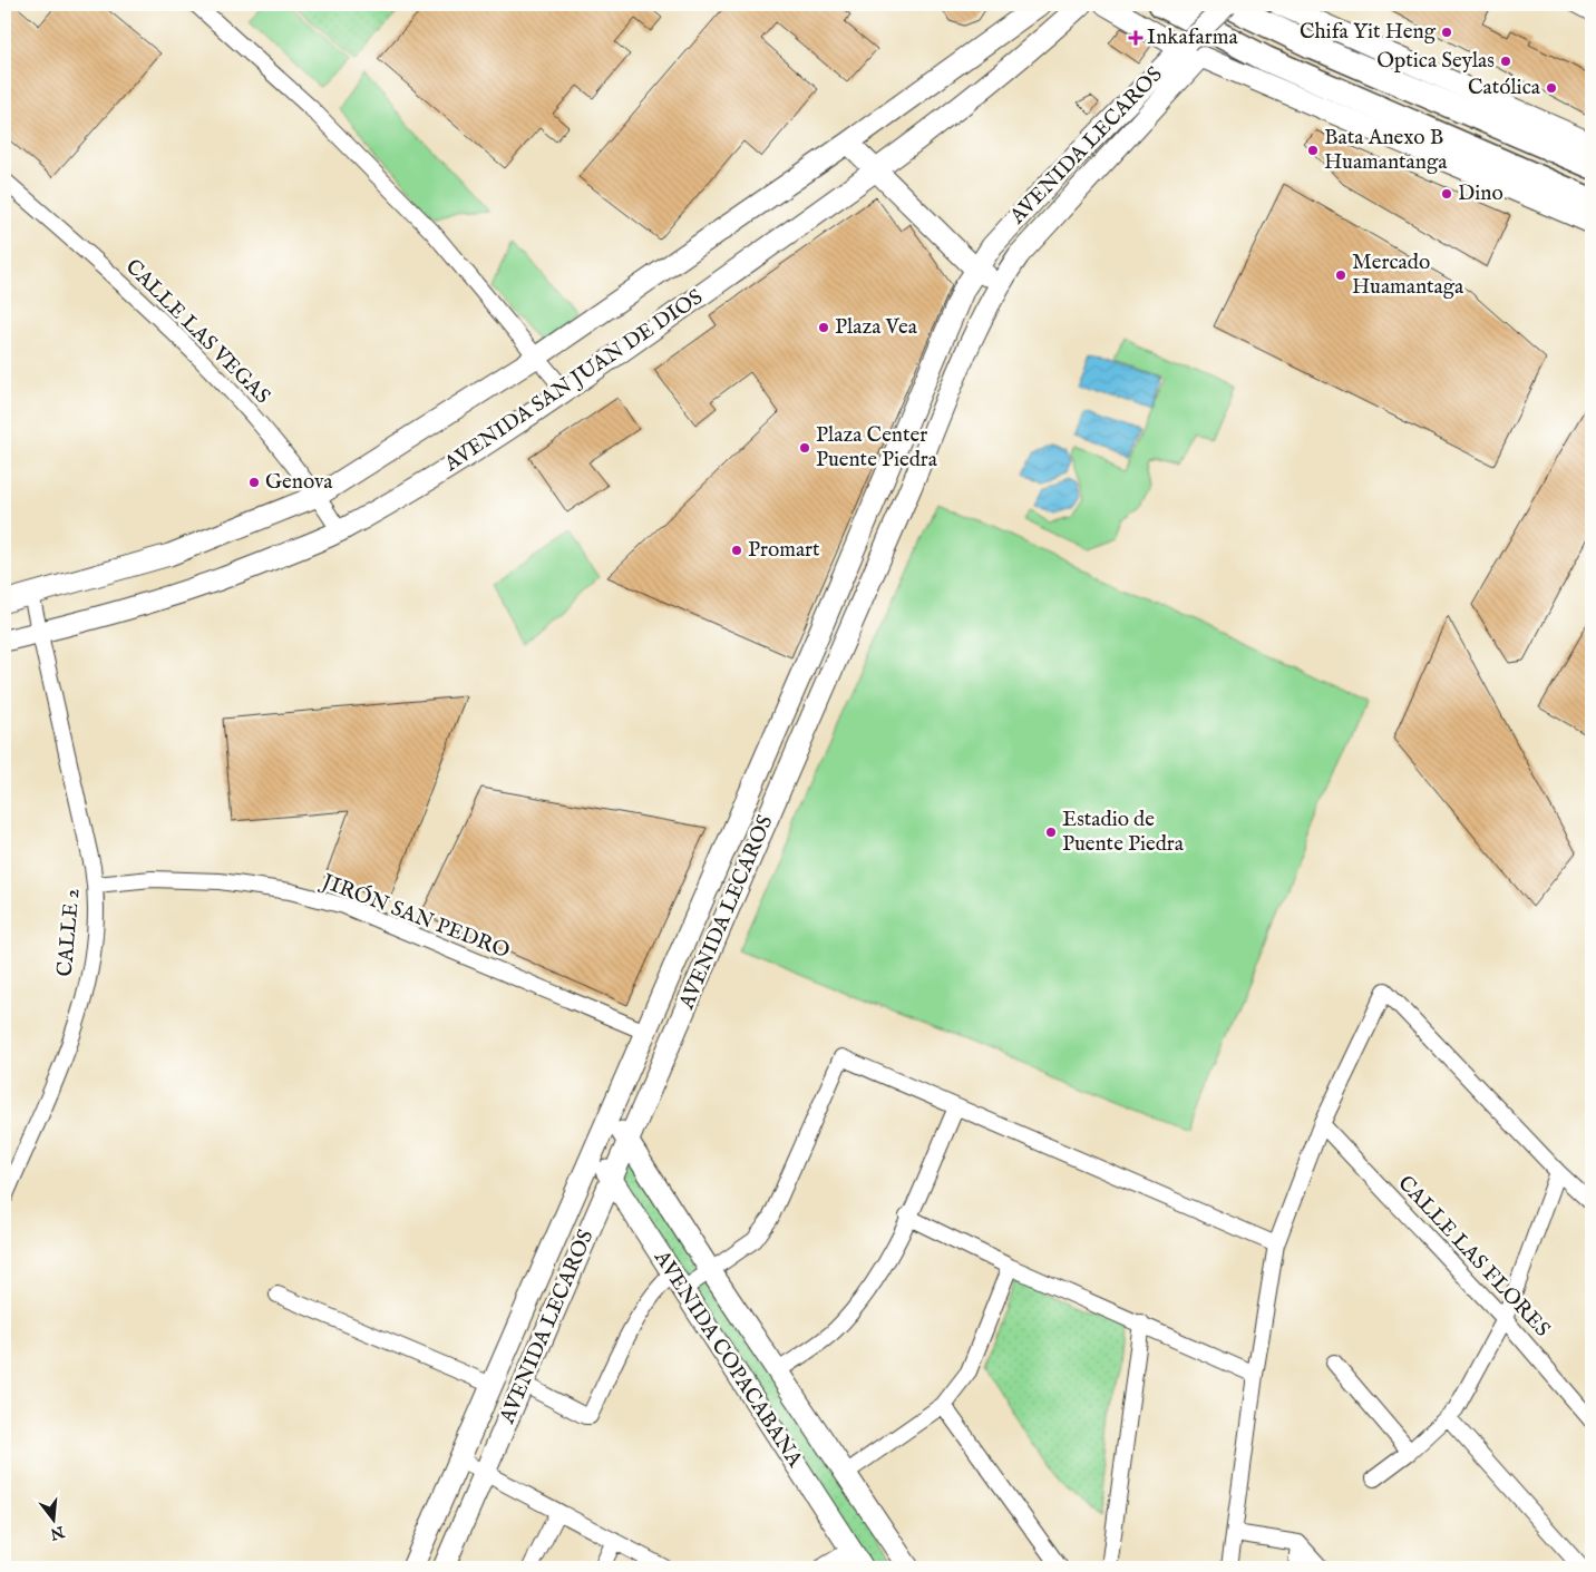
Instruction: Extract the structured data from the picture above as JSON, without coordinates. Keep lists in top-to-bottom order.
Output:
{
  "streets": {
    "main road": ["AVENIDA LECAROS", "AVENIDA SAN JUAN DE DIOS", "AVENIDA COPACABANA"],
    "street": [
      "CALLE LAS VEGAS",
      "JIRÓN SAN PEDRO",
      "CALLE 2",
      "CALLE LAS FLORES"
    ]
  },
  "crossings": [
    ["AVENIDA LECAROS", "JIRÓN SAN PEDRO"],
    ["AVENIDA LECAROS", "AVENIDA COPACABANA"],
    ["CALLE LAS VEGAS", "AVENIDA SAN JUAN DE DIOS"],
    ["AVENIDA SAN JUAN DE DIOS", "CALLE 2"],
    ["JIRÓN SAN PEDRO", "CALLE 2"]
  ],
  "places": {
    "other": [
      "Chifa Yit Heng",
      "Optica Seylas",
      "Católica",
      "Bata Anexo B Huamantanga",
      "Dino",
      "Mercado Huamantaga",
      "Plaza Vea",
      "Plaza Center Puente Piedra",
      "Genova",
      "Promart",
      "Estadio de Puente Piedra"
    ],
    "health": ["Inkafarma"]
  },
  "north": "bottom"
}
